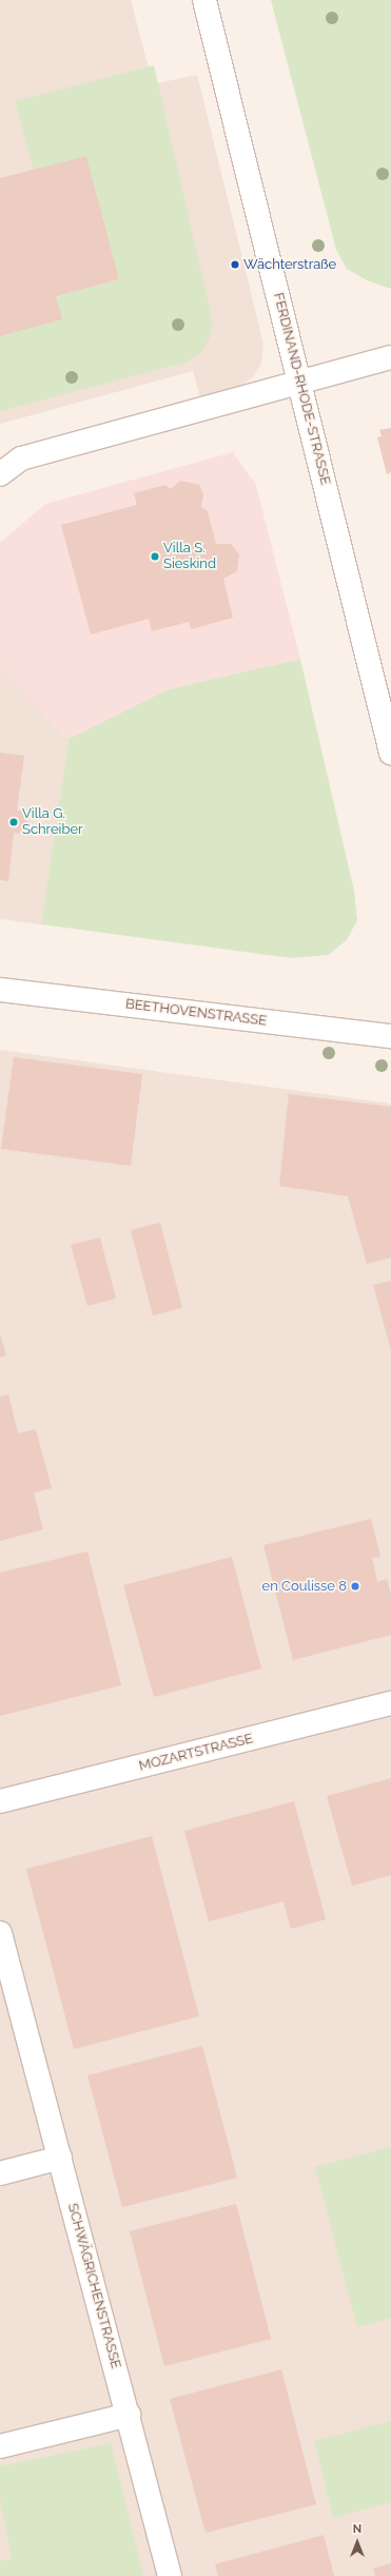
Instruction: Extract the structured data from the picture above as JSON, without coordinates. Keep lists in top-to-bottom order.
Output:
{
  "streets": {
    "street": [
      "FERDINAND-RHODE-STRASSE",
      "BEETHOVENSTRASSE",
      "MOZARTSTRASSE",
      "SCHWÄGRICHENSTRASSE"
    ]
  },
  "places": [
    "Wächterstraße",
    "Villa S. Sieskind",
    "Villa G. Schreiber",
    "en Coulisse 8"
  ],
  "north": "top"
}
